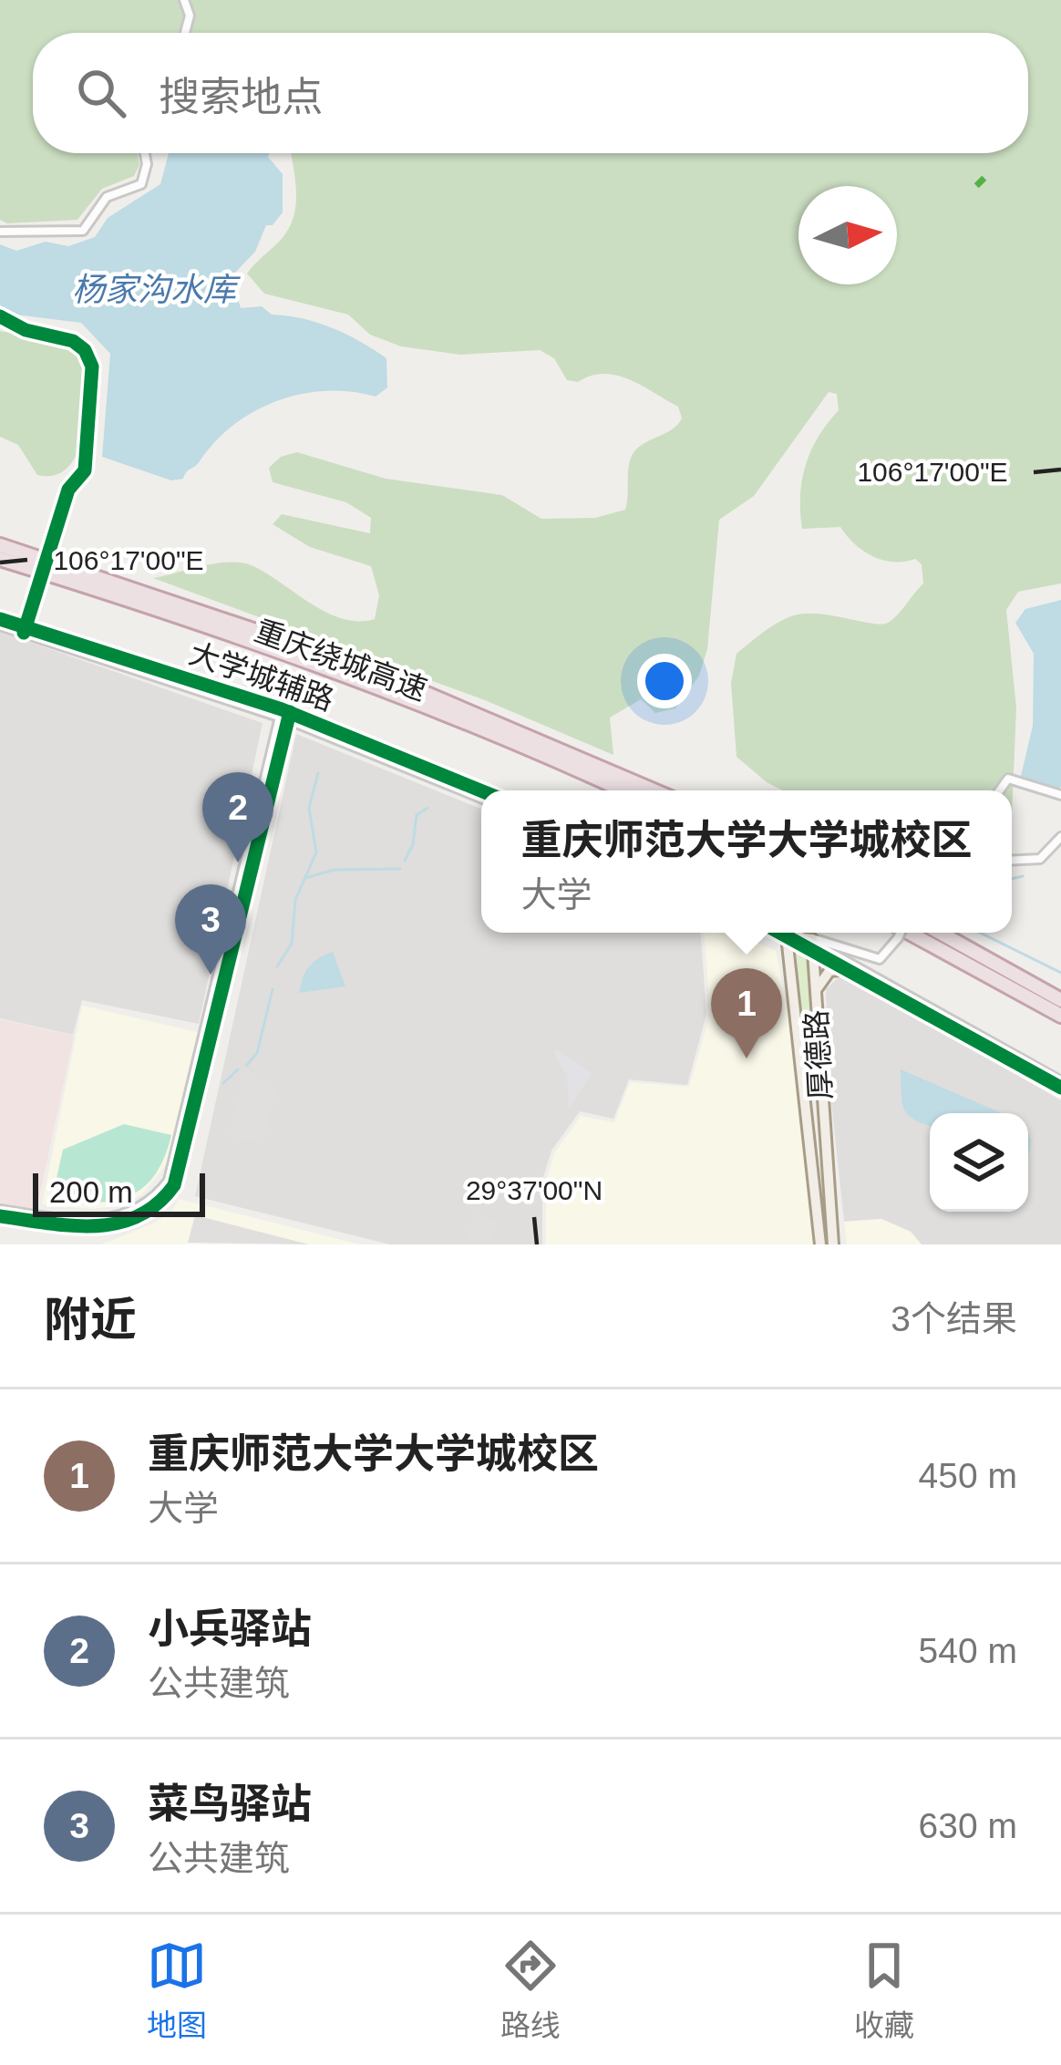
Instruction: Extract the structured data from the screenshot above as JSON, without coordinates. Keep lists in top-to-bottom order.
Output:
{
  "streets": {
    "highway": ["重庆绕城高速"],
    "main road": ["厚德路"],
    "street": ["大学城辅路"]
  },
  "water": ["杨家沟水库"],
  "scale_bar": "200 m",
  "north": "right",
  "page": {
    "search": "搜索地点",
    "pins": ["2", "3", "1"],
    "popup": ["重庆师范大学大学城校区", "大学"],
    "scale": "200 m",
    "heading": ["附近", "3个结果"],
    "list": [
      {
        "mark": "1",
        "name": "重庆师范大学大学城校区",
        "note": "大学",
        "value": "450 m"
      },
      {
        "mark": "2",
        "name": "小兵驿站",
        "note": "公共建筑",
        "value": "540 m"
      },
      {
        "mark": "3",
        "name": "菜鸟驿站",
        "note": "公共建筑",
        "value": "630 m"
      }
    ],
    "nav": ["地图", "路线", "收藏"]
  },
  "coordinates": ["106°17'00\"E", "29°37'00\"N"]
}
